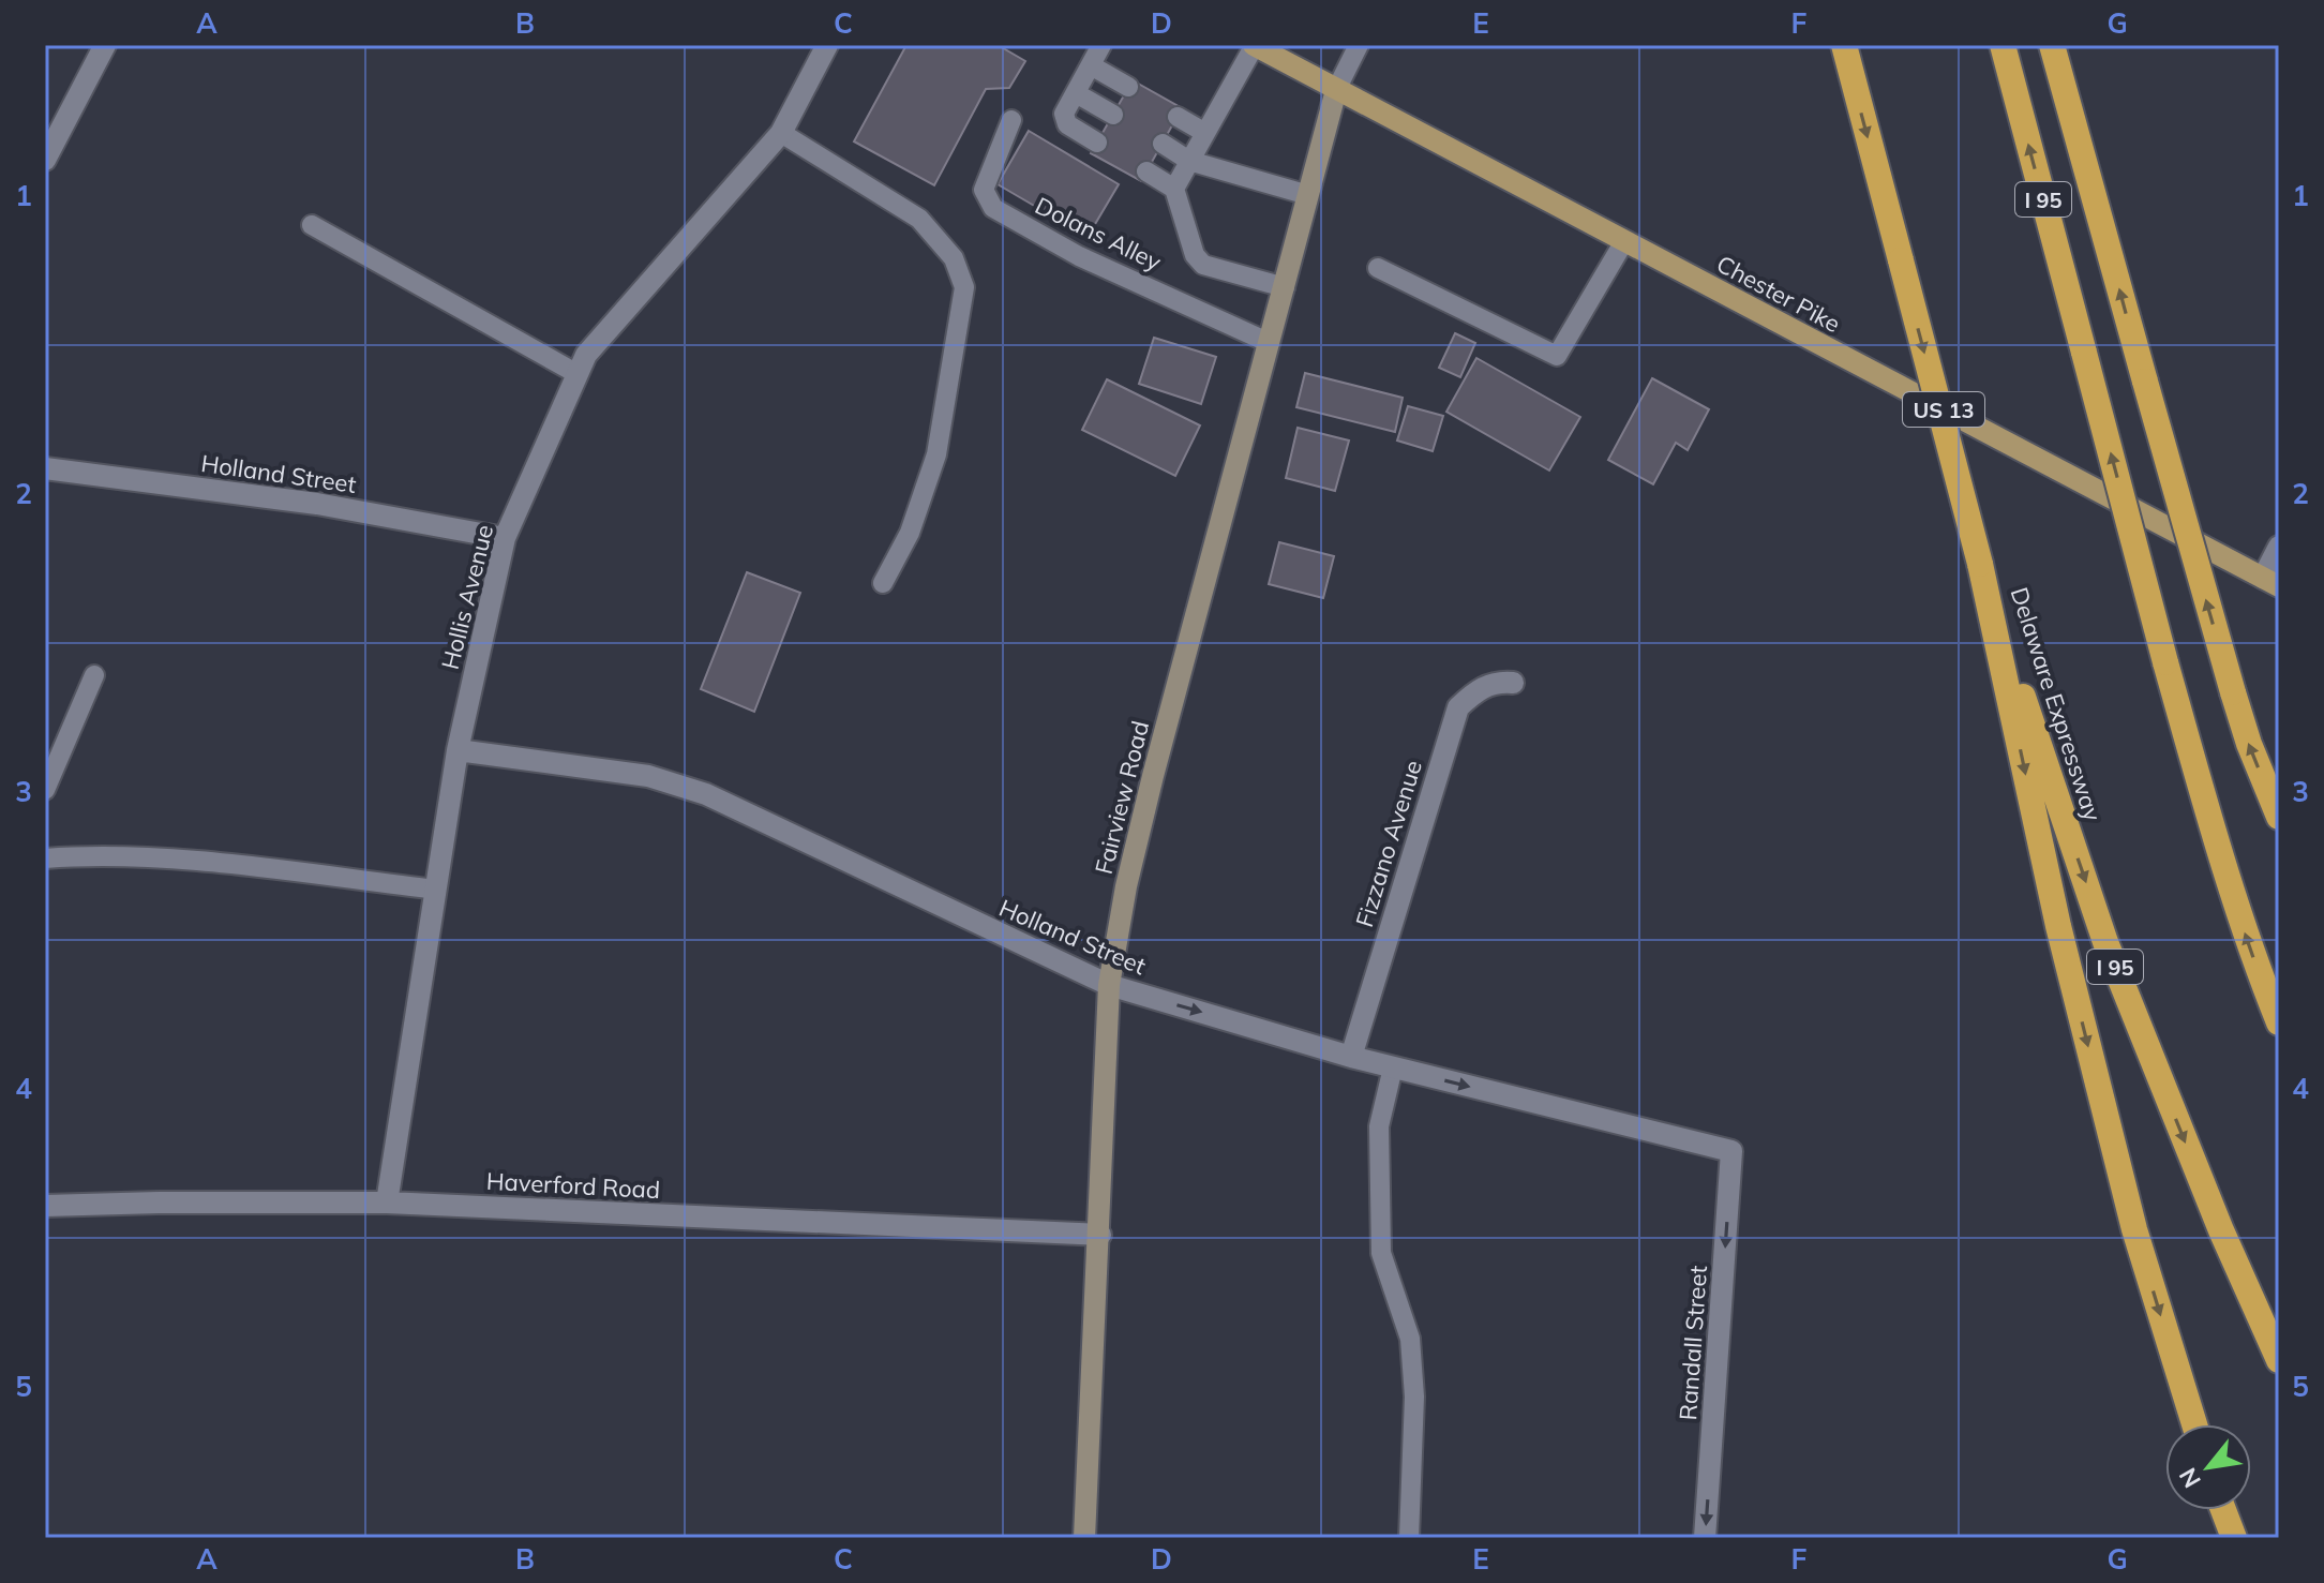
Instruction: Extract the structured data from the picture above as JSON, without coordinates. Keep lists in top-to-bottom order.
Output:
{
  "streets": {
    "highway": ["I 95", "Delaware Expressway"],
    "main road": ["Chester Pike", "US 13"],
    "street": [
      "Holland Street",
      "Hollis Avenue",
      "Fairview Road",
      "Fizzano Avenue",
      "Haverford Road",
      "Randall Street"
    ],
    "lane": ["Dolans Alley"]
  },
  "crossings": [
    ["Dolans Alley", "Fairview Road"],
    ["Chester Pike", "Fairview Road"],
    ["Holland Street", "Hollis Avenue"],
    ["Holland Street", "Fairview Road"],
    ["Holland Street", "Fizzano Avenue"],
    ["Holland Street", "Randall Street"],
    ["Hollis Avenue", "Haverford Road"],
    ["Fairview Road", "Haverford Road"]
  ],
  "one_way": ["Randall Street"],
  "north": "bottom left",
  "grid": {
    "columns": [
      "A",
      "B",
      "C",
      "D",
      "E",
      "F",
      "G"
    ],
    "rows": [
      "1",
      "2",
      "3",
      "4",
      "5"
    ]
  }
}
